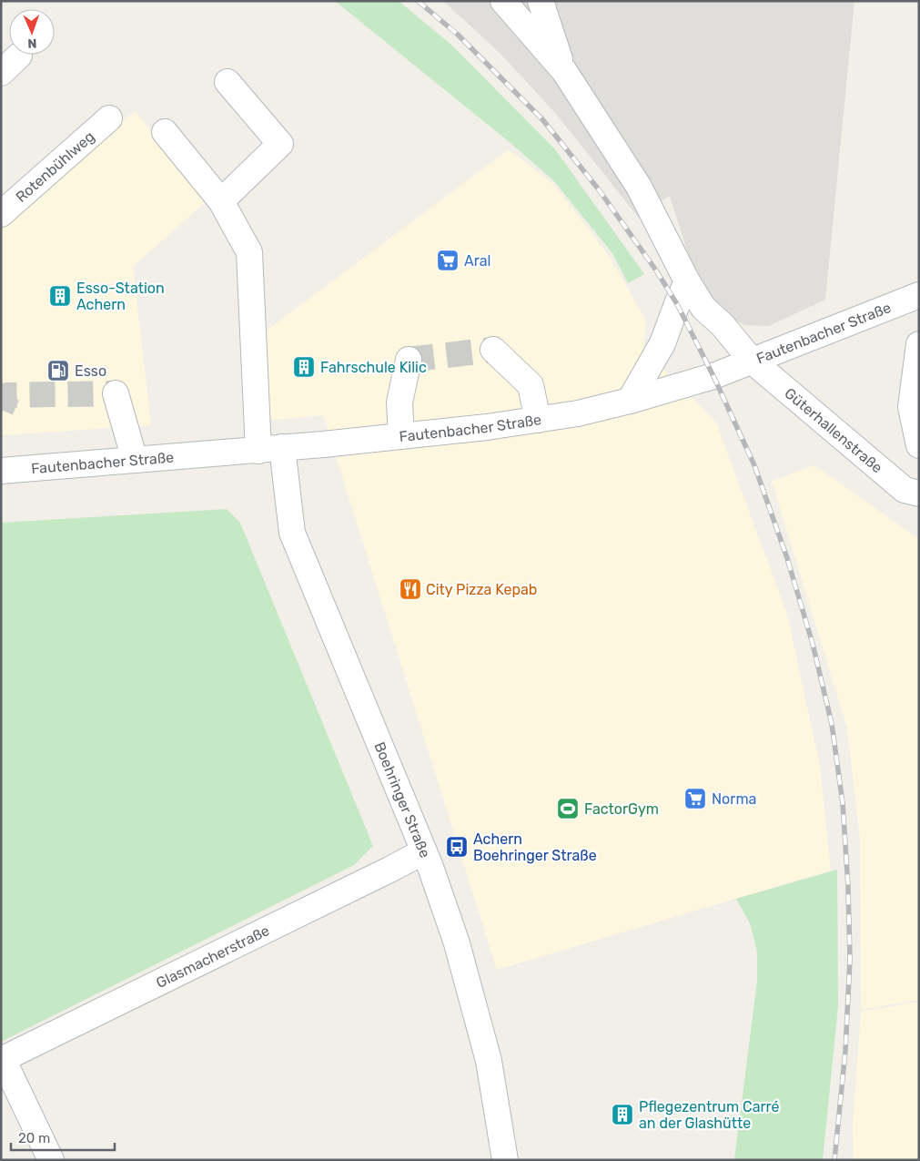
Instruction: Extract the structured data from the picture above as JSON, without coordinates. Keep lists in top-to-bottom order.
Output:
{
  "streets": {
    "street": [
      "Rotenbühlweg",
      "Fautenbacher Straße",
      "Güterhallenstraße",
      "Boehringer Straße",
      "Glasmacherstraße"
    ]
  },
  "crossings": [
    ["Fautenbacher Straße", "Güterhallenstraße"],
    ["Fautenbacher Straße", "Boehringer Straße"],
    ["Boehringer Straße", "Glasmacherstraße"]
  ],
  "places": {
    "supermarket": ["Aral", "Norma"],
    "building": ["Esso-Station Achern", "Fahrschule Kilic", "Pflegezentrum Carré an der Glashütte"],
    "fuel station": ["Esso"],
    "restaurant": ["City Pizza Kepab"],
    "sports": ["FactorGym"],
    "bus stop": ["Achern Boehringer Straße"]
  },
  "scale_bar": "20 m",
  "north": "bottom"
}
